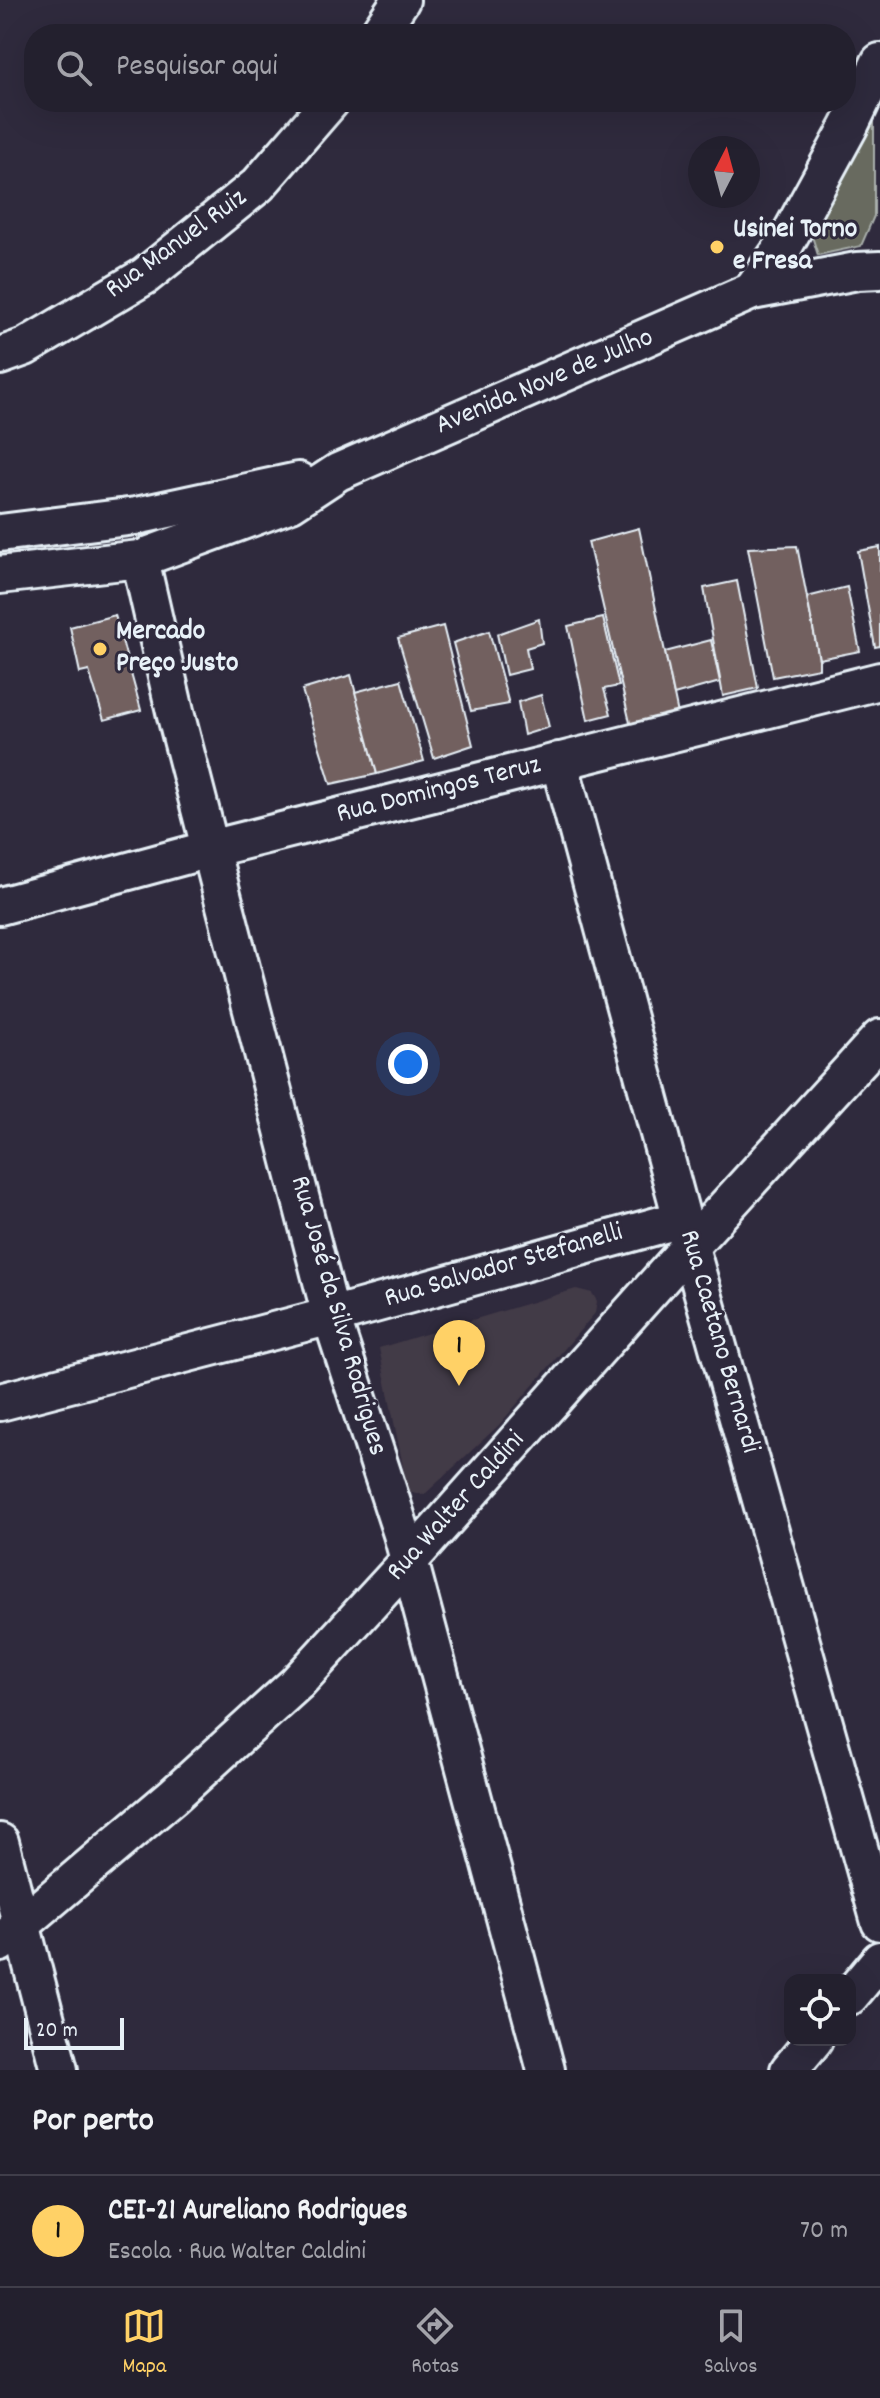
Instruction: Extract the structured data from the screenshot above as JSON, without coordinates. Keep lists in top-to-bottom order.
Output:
{
  "streets": {
    "street": [
      "Rua Manuel Ruiz",
      "Avenida Nove de Julho",
      "Rua Domingos Teruz",
      "Rua Salvador Stefanelli",
      "Rua José da Silva Rodrigues",
      "Rua Caetano Bernardi",
      "Rua Walter Caldini"
    ]
  },
  "crossings": [
    ["Avenida Nove de Julho", "Rua José da Silva Rodrigues"],
    ["Rua Domingos Teruz", "Rua José da Silva Rodrigues"],
    ["Rua Domingos Teruz", "Rua Caetano Bernardi"],
    ["Rua Salvador Stefanelli", "Rua José da Silva Rodrigues"],
    ["Rua Salvador Stefanelli", "Rua Caetano Bernardi"],
    ["Rua Salvador Stefanelli", "Rua Walter Caldini"],
    ["Rua José da Silva Rodrigues", "Rua Walter Caldini"],
    ["Rua Caetano Bernardi", "Rua Walter Caldini"]
  ],
  "places": ["Usinei Torno e Fresa", "Mercado Preço Justo"],
  "scale_bar": "20 m",
  "north": "top",
  "page": {
    "search": "Pesquisar aqui",
    "pins": "1",
    "scale": "20 m",
    "heading": "Por perto",
    "list": [
      {
        "mark": "1",
        "name": "CEI-21 Aureliano Rodrigues",
        "note": "Escola · Rua Walter Caldini",
        "value": "70 m"
      }
    ],
    "nav": ["Mapa", "Rotas", "Salvos"]
  }
}
